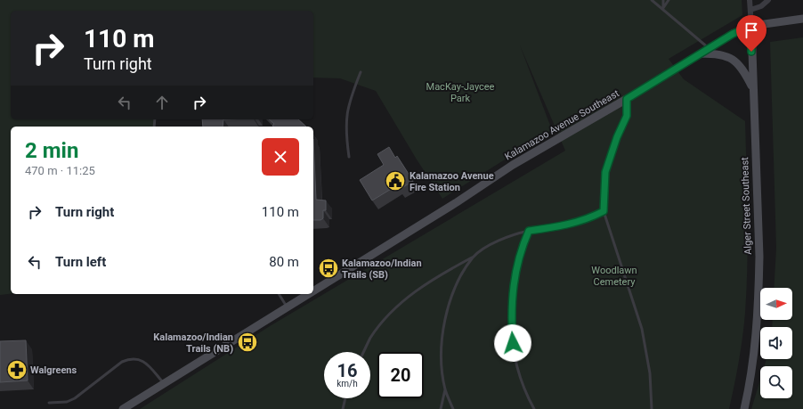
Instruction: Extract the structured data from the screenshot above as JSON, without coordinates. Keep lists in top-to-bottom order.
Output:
{
  "streets": {
    "main road": ["Kalamazoo Avenue Southeast", "Alger Street Southeast"]
  },
  "crossings": [
    ["Kalamazoo Avenue Southeast", "Alger Street Southeast"]
  ],
  "parks": ["MacKay-Jaycee Park", "Woodlawn Cemetery"],
  "places": {
    "public building": ["Kalamazoo Avenue Fire Station"],
    "bus stop": ["Kalamazoo/Indian Trails (SB)", "Kalamazoo/Indian Trails (NB)"],
    "pharmacy": ["Walgreens"]
  },
  "north": "right",
  "page": {
    "turn": ["110 m", "Turn right"],
    "heading": ["2 min", "470 m · 11:25"],
    "list": [
      {
        "name": "Turn right",
        "value": "110 m"
      },
      {
        "name": "Turn left",
        "value": "80 m"
      }
    ],
    "speed": "16 km/h",
    "limit": "20"
  }
}
